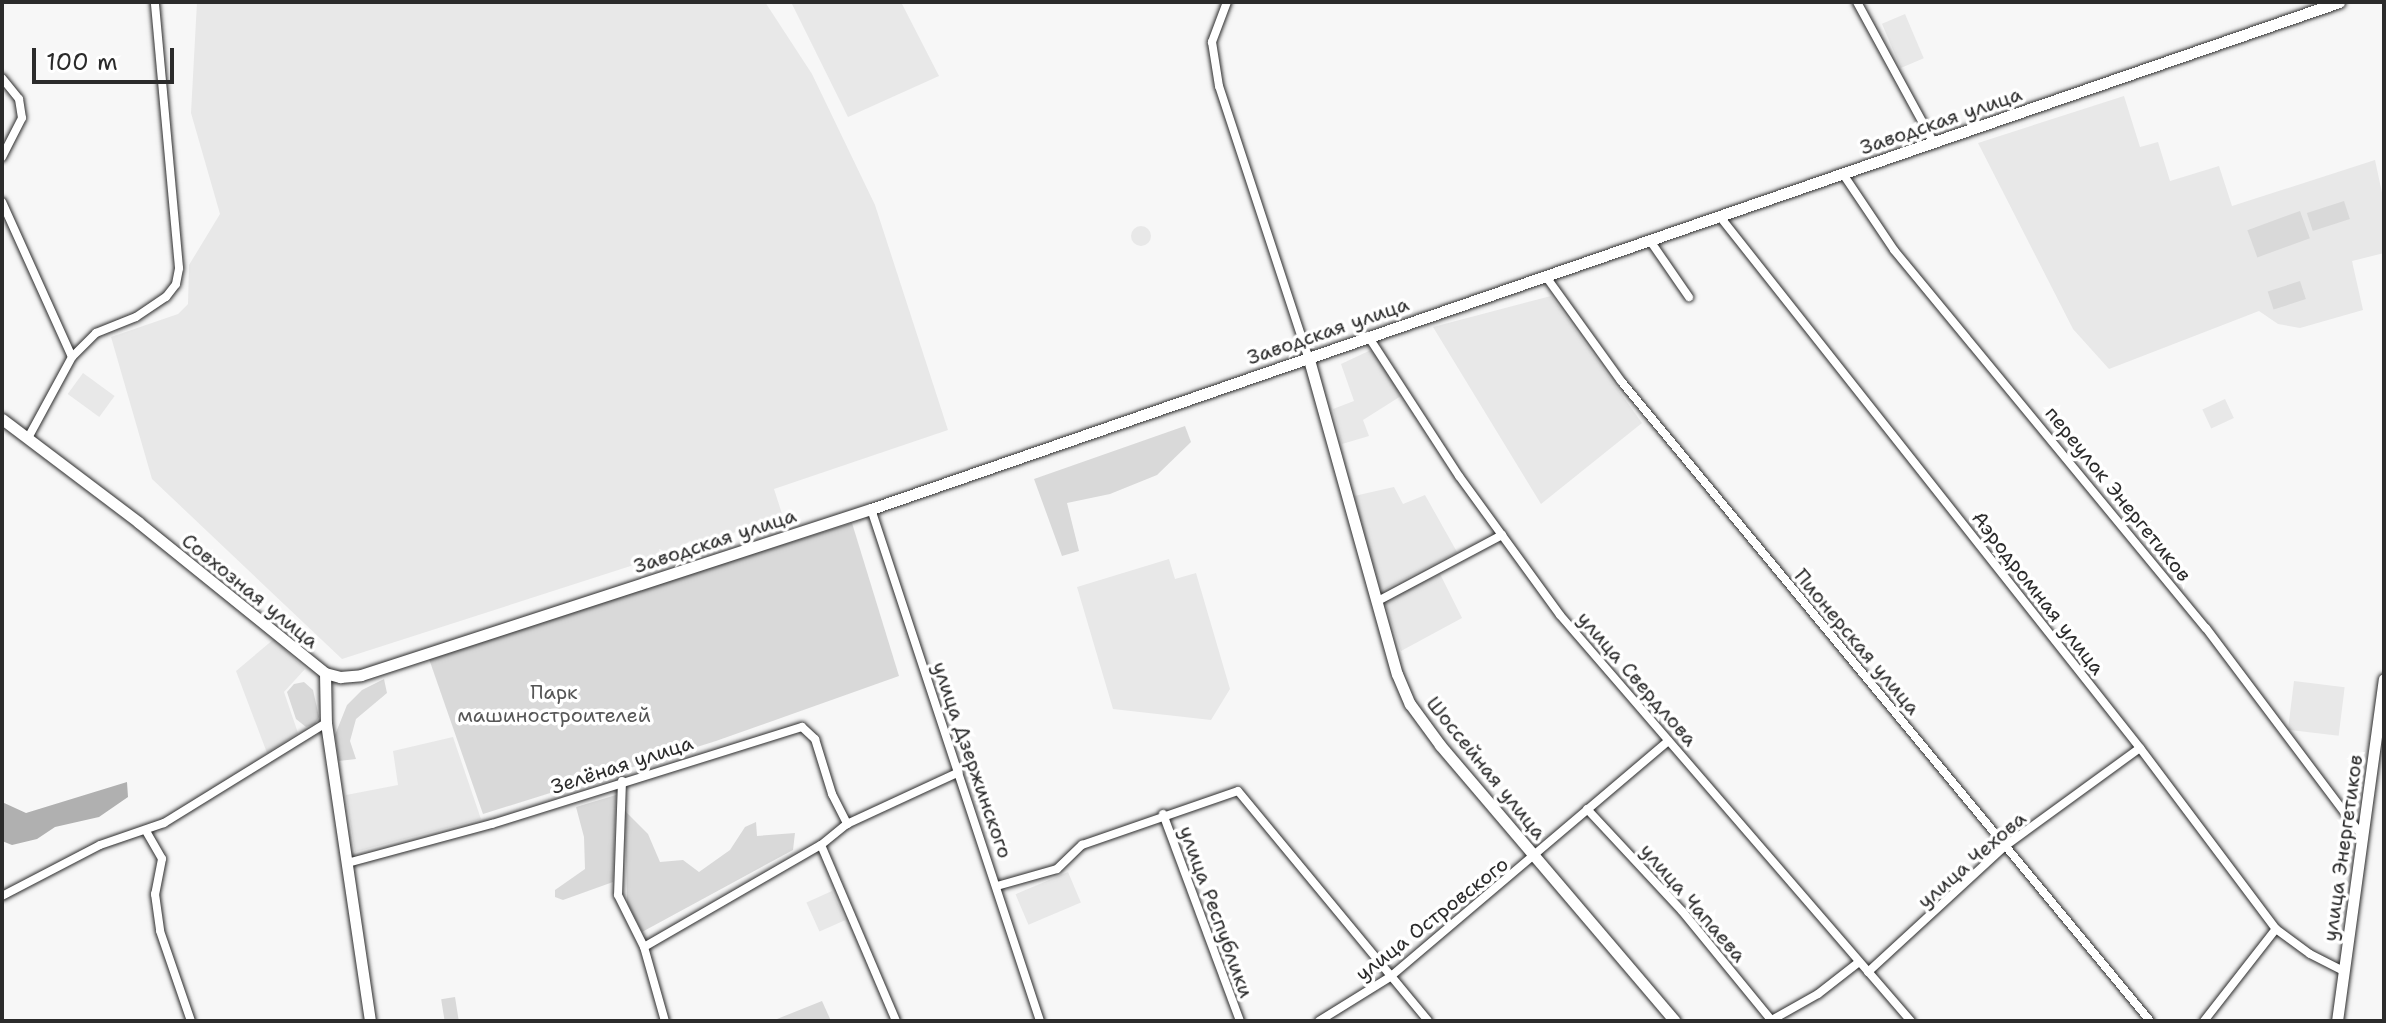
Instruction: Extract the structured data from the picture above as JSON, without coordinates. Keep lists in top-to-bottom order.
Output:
{
  "streets": {
    "street": [
      "Заводская улица",
      "переулок Энергетиков",
      "Совхозная улица",
      "Аэродромная улица",
      "Пионерская улица",
      "улица Свердлова",
      "улица Дзержинского",
      "Зелёная улица",
      "Шоссейная улица",
      "улица Энергетиков",
      "улица Чехова",
      "улица Чапаева",
      "улица Республики",
      "улица Островского"
    ]
  },
  "crossings": [
    ["Заводская улица", "переулок Энергетиков"],
    ["Заводская улица", "Совхозная улица"],
    ["Заводская улица", "Аэродромная улица"],
    ["Заводская улица", "Пионерская улица"],
    ["Заводская улица", "улица Свердлова"],
    ["Заводская улица", "улица Дзержинского"],
    ["Заводская улица", "Шоссейная улица"],
    ["переулок Энергетиков", "улица Энергетиков"],
    ["Совхозная улица", "Зелёная улица"],
    ["Аэродромная улица", "улица Энергетиков"],
    ["Аэродромная улица", "улица Чехова"],
    ["Пионерская улица", "улица Чехова"],
    ["улица Свердлова", "улица Чехова"],
    ["улица Свердлова", "улица Островского"],
    ["Шоссейная улица", "улица Островского"],
    ["улица Чапаева", "улица Островского"]
  ],
  "parks": ["Парк машиностроителей"],
  "scale_bar": "100 m"
}
